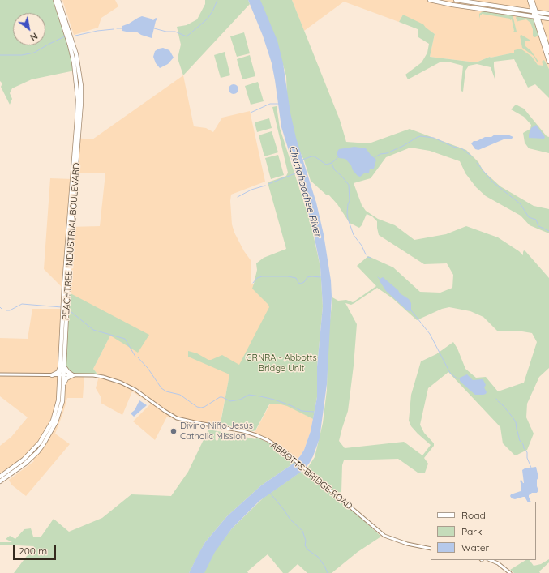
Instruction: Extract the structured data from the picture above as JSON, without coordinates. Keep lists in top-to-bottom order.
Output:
{
  "streets": {
    "highway": ["PEACHTREE INDUSTRIAL BOULEVARD"],
    "main road": ["ABBOTTS BRIDGE ROAD"]
  },
  "crossings": [
    ["PEACHTREE INDUSTRIAL BOULEVARD", "ABBOTTS BRIDGE ROAD"]
  ],
  "water": ["Chattahoochee River"],
  "parks": ["CRNRA - Abbotts Bridge Unit"],
  "places": ["Divino Niño Jesús Catholic Mission"],
  "legend": ["Road", "Park", "Water"],
  "scale_bar": "200 m",
  "north": "bottom right"
}
